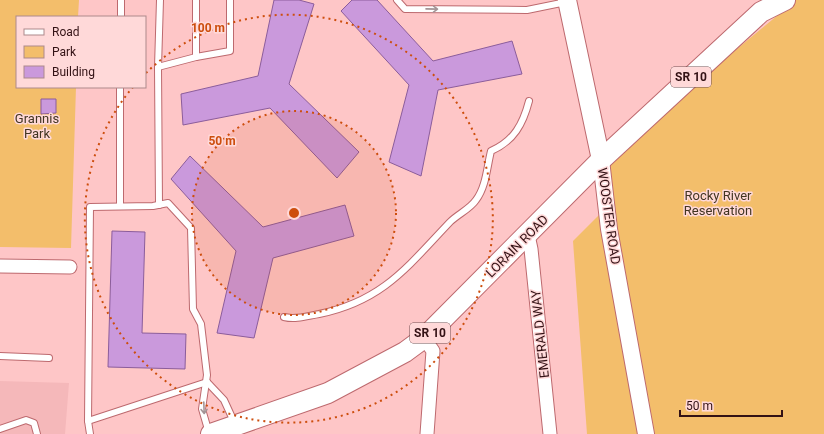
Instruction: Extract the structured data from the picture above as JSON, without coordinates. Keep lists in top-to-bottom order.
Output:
{
  "streets": {
    "main road": ["SR 10", "WOOSTER ROAD", "LORAIN ROAD"],
    "street": ["EMERALD WAY"]
  },
  "crossings": [
    ["WOOSTER ROAD", "LORAIN ROAD"],
    ["LORAIN ROAD", "EMERALD WAY"]
  ],
  "parks": ["Grannis Park", "Rocky River Reservation"],
  "legend": ["Road", "Park", "Building"],
  "scale_bar": "50 m",
  "rings": ["100 m", "50 m"]
}
